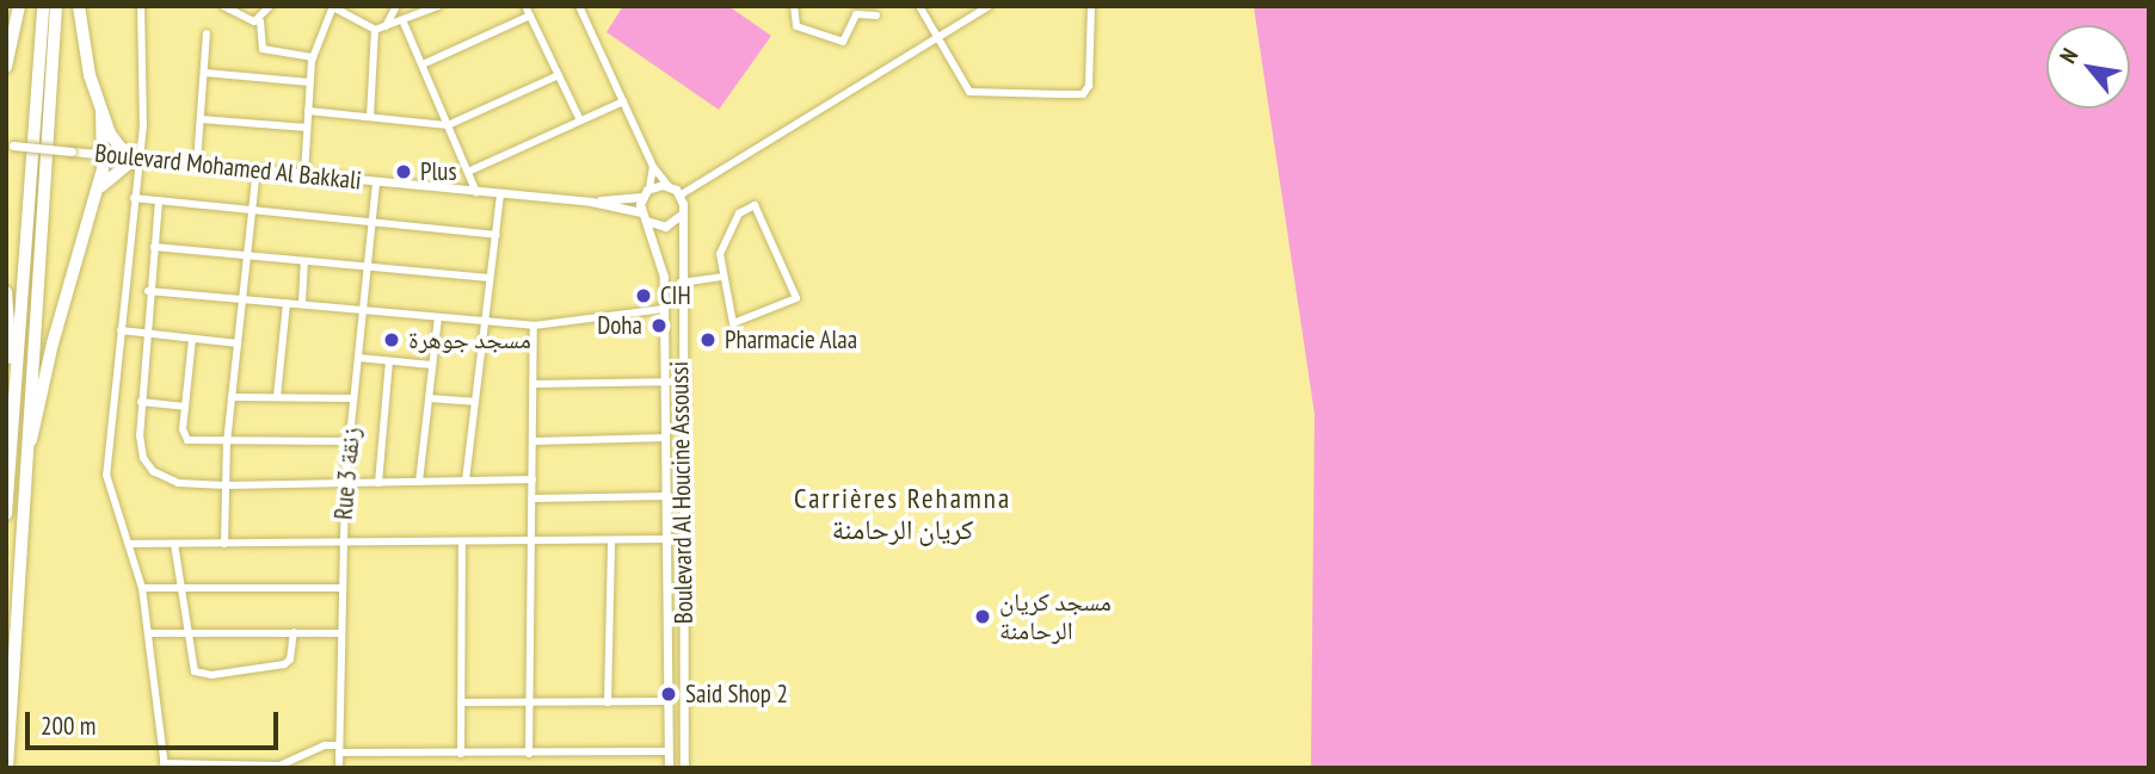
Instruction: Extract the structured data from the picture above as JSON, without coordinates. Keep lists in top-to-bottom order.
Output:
{
  "streets": {
    "street": ["Boulevard Mohamed Al Bakkali", "Rue 3 زنقة", "Boulevard Al Houcine Assoussi"]
  },
  "crossings": [
    ["Boulevard Mohamed Al Bakkali", "Rue 3 زنقة"],
    ["Boulevard Mohamed Al Bakkali", "Boulevard Al Houcine Assoussi"]
  ],
  "districts": ["Carrières Rehamna كريان الرحامنة"],
  "places": [
    "Plus",
    "CIH",
    "Doha",
    "مسجد جوهرة",
    "Pharmacie Alaa",
    "مسجد كريان الرحامنة",
    "Said Shop 2"
  ],
  "scale_bar": "200 m",
  "north": "top left"
}
